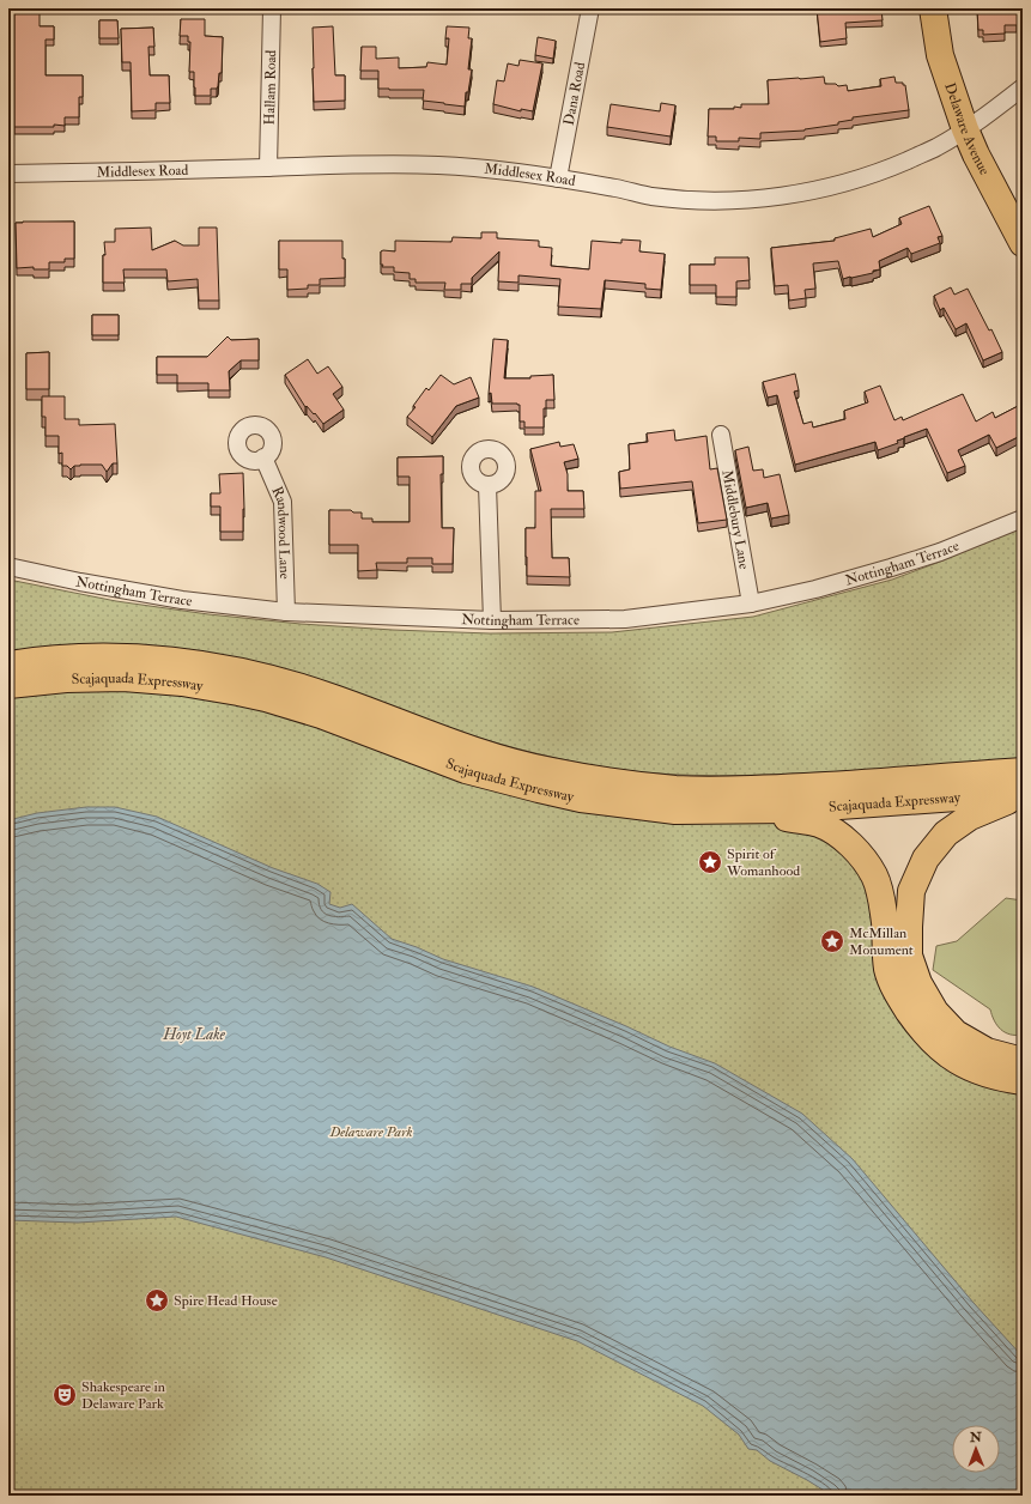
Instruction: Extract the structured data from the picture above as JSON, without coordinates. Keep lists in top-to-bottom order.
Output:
{
  "streets": {
    "main road": ["Delaware Avenue", "Scajaquada Expressway"],
    "street": [
      "Hallam Road",
      "Dana Road",
      "Middlesex Road",
      "Middlebury Lane",
      "Randwood Lane",
      "Nottingham Terrace"
    ]
  },
  "crossings": [
    ["Hallam Road", "Middlesex Road"],
    ["Dana Road", "Middlesex Road"],
    ["Delaware Avenue", "Middlesex Road"],
    ["Middlebury Lane", "Nottingham Terrace"],
    ["Randwood Lane", "Nottingham Terrace"]
  ],
  "water": ["Hoyt Lake"],
  "parks": ["Delaware Park"],
  "places": {
    "place": ["Spirit of Womanhood", "McMillan Monument", "Spire Head House"],
    "theatre": ["Shakespeare in Delaware Park"]
  },
  "north": "top"
}
